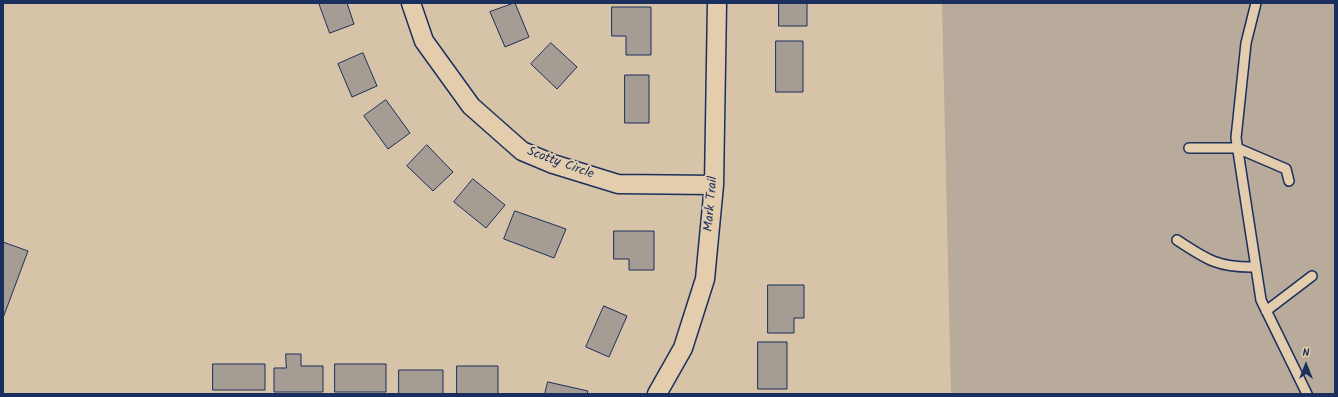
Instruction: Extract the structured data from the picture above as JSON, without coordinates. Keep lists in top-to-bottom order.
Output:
{
  "streets": {
    "street": ["Scotty Circle", "Mark Trail"]
  },
  "crossings": [
    ["Scotty Circle", "Mark Trail"]
  ],
  "north": "top"
}
